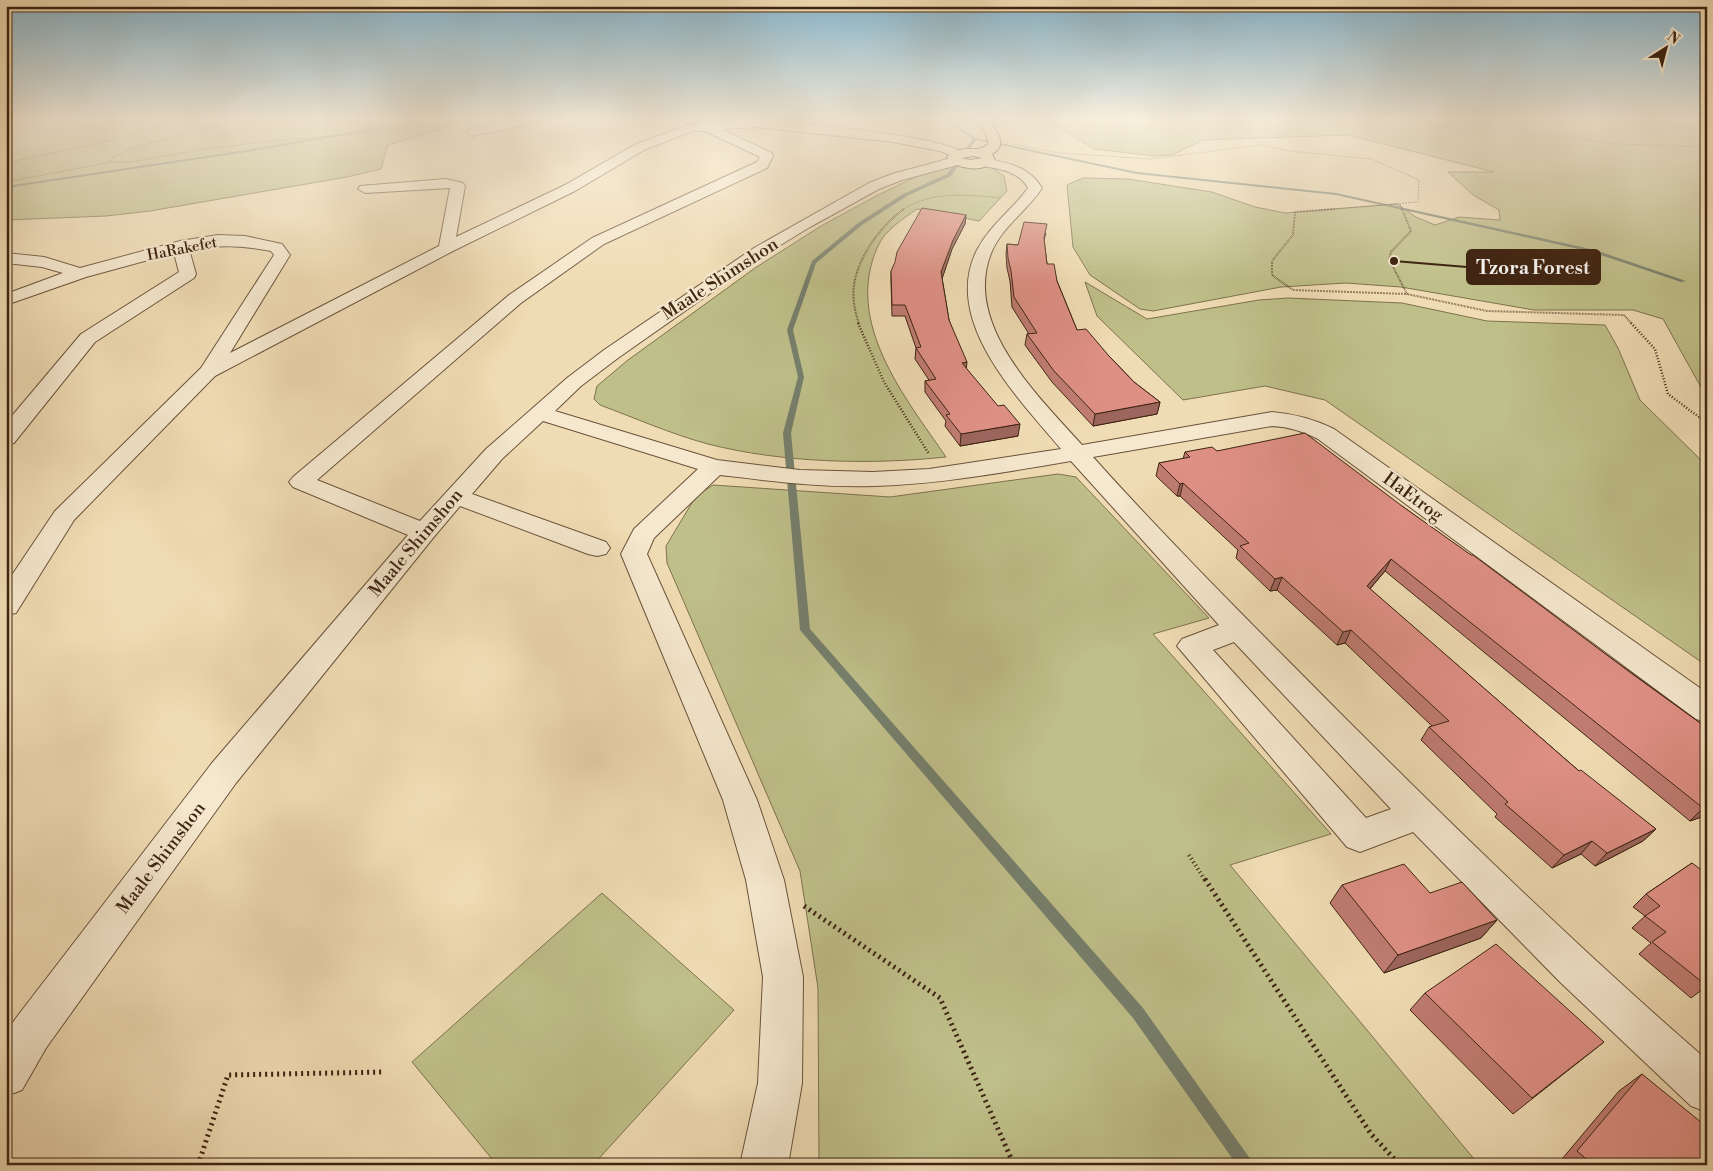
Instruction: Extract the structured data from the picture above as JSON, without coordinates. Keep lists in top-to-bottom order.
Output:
{
  "streets": {
    "street": ["HaRakefet", "Maale Shimshon", "HaEtrog"]
  },
  "crossings": [
    ["Maale Shimshon", "HaEtrog"]
  ],
  "places": ["Tzora Forest"],
  "north": "top right"
}
